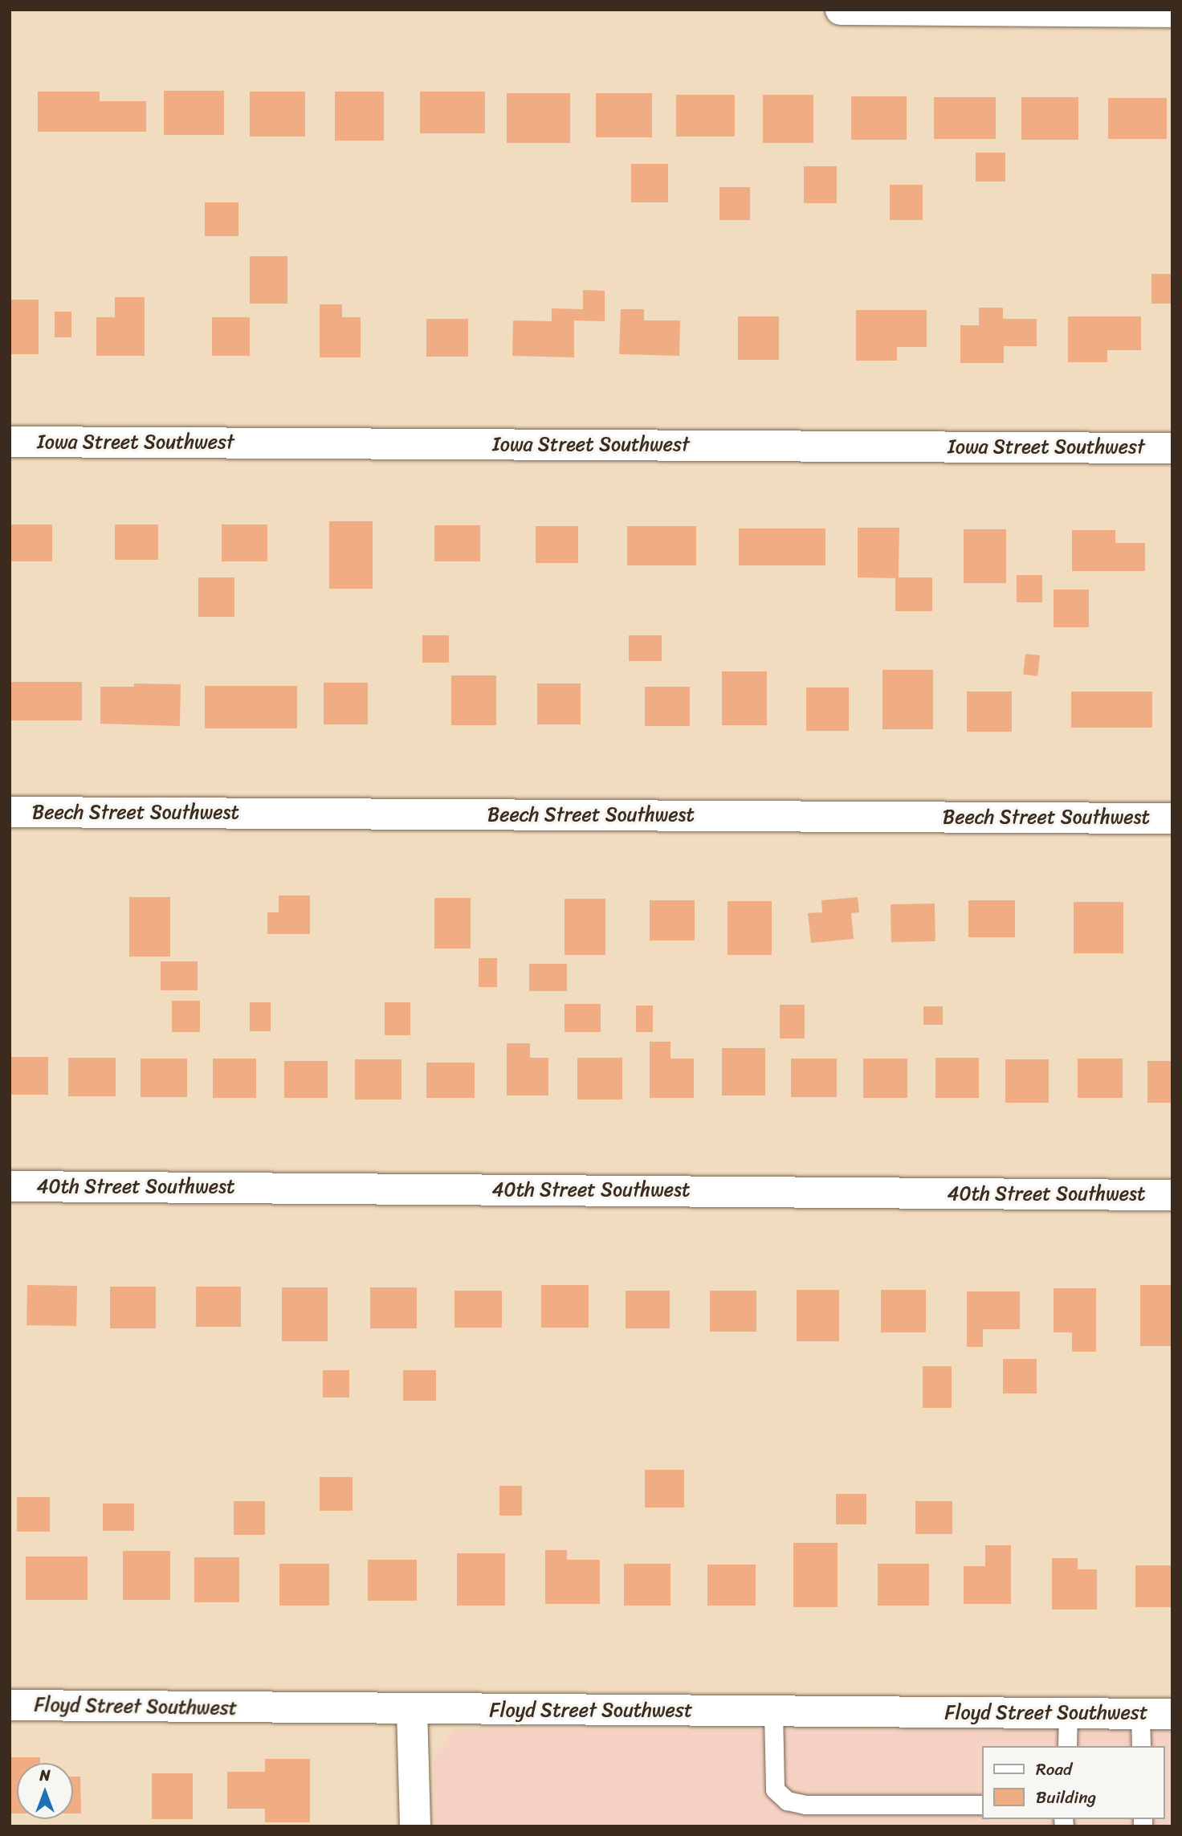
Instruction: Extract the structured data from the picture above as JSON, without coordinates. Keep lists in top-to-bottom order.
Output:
{
  "streets": {
    "street": [
      "Iowa Street Southwest",
      "Beech Street Southwest",
      "40th Street Southwest",
      "Floyd Street Southwest"
    ]
  },
  "legend": ["Road", "Building"],
  "north": "top"
}
